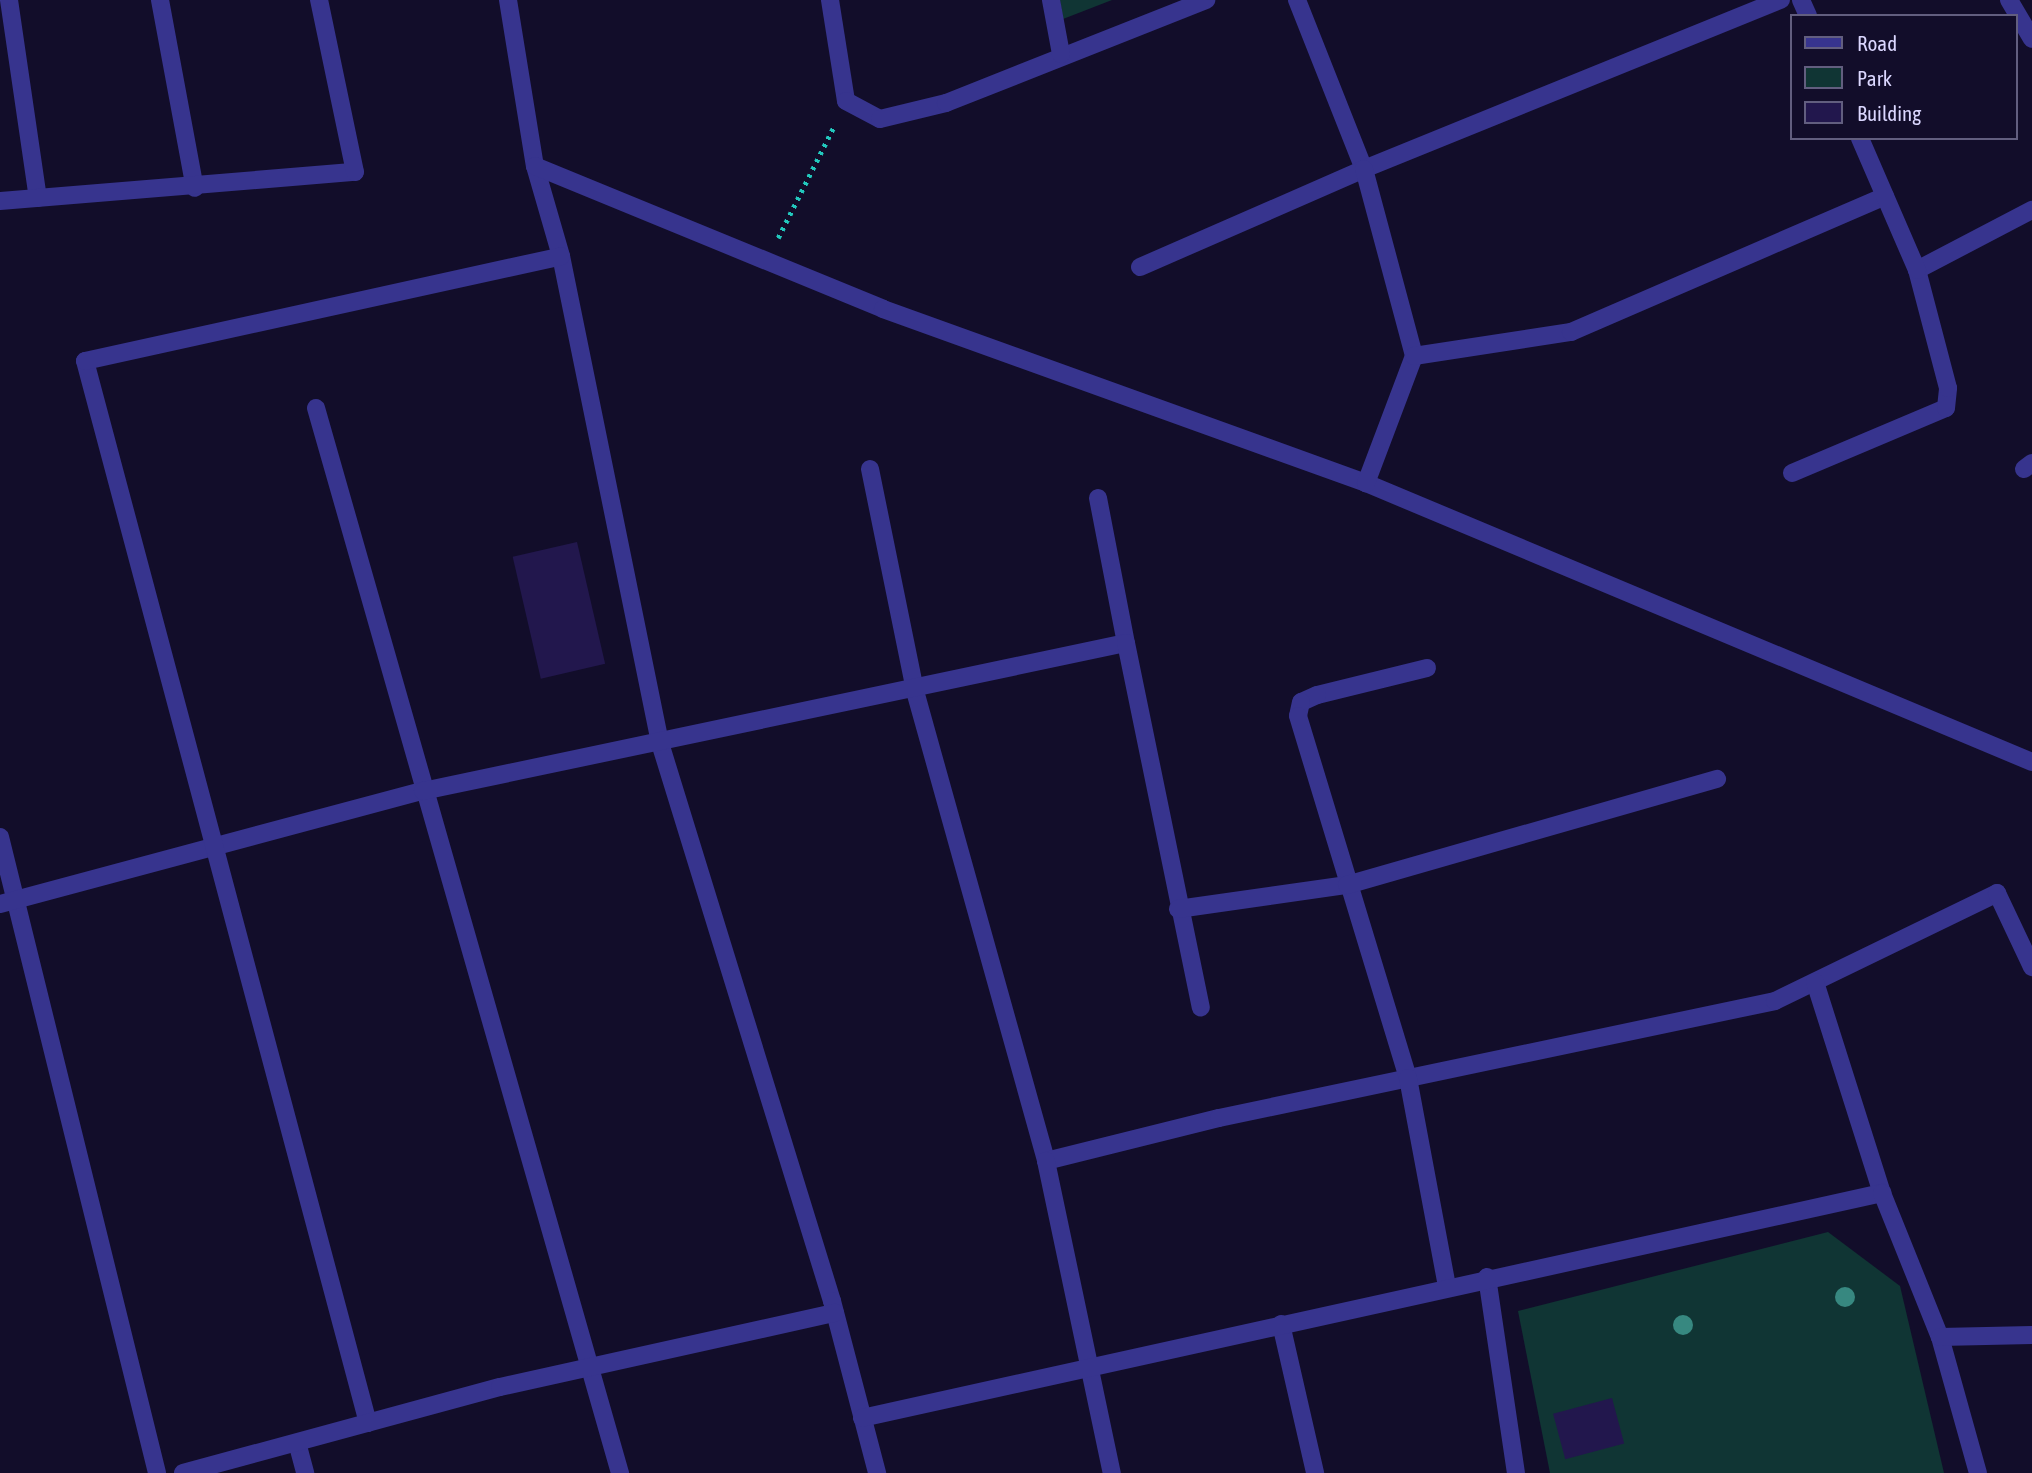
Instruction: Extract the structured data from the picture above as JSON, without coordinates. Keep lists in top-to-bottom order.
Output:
{
  "legend": ["Road", "Park", "Building"]
}
